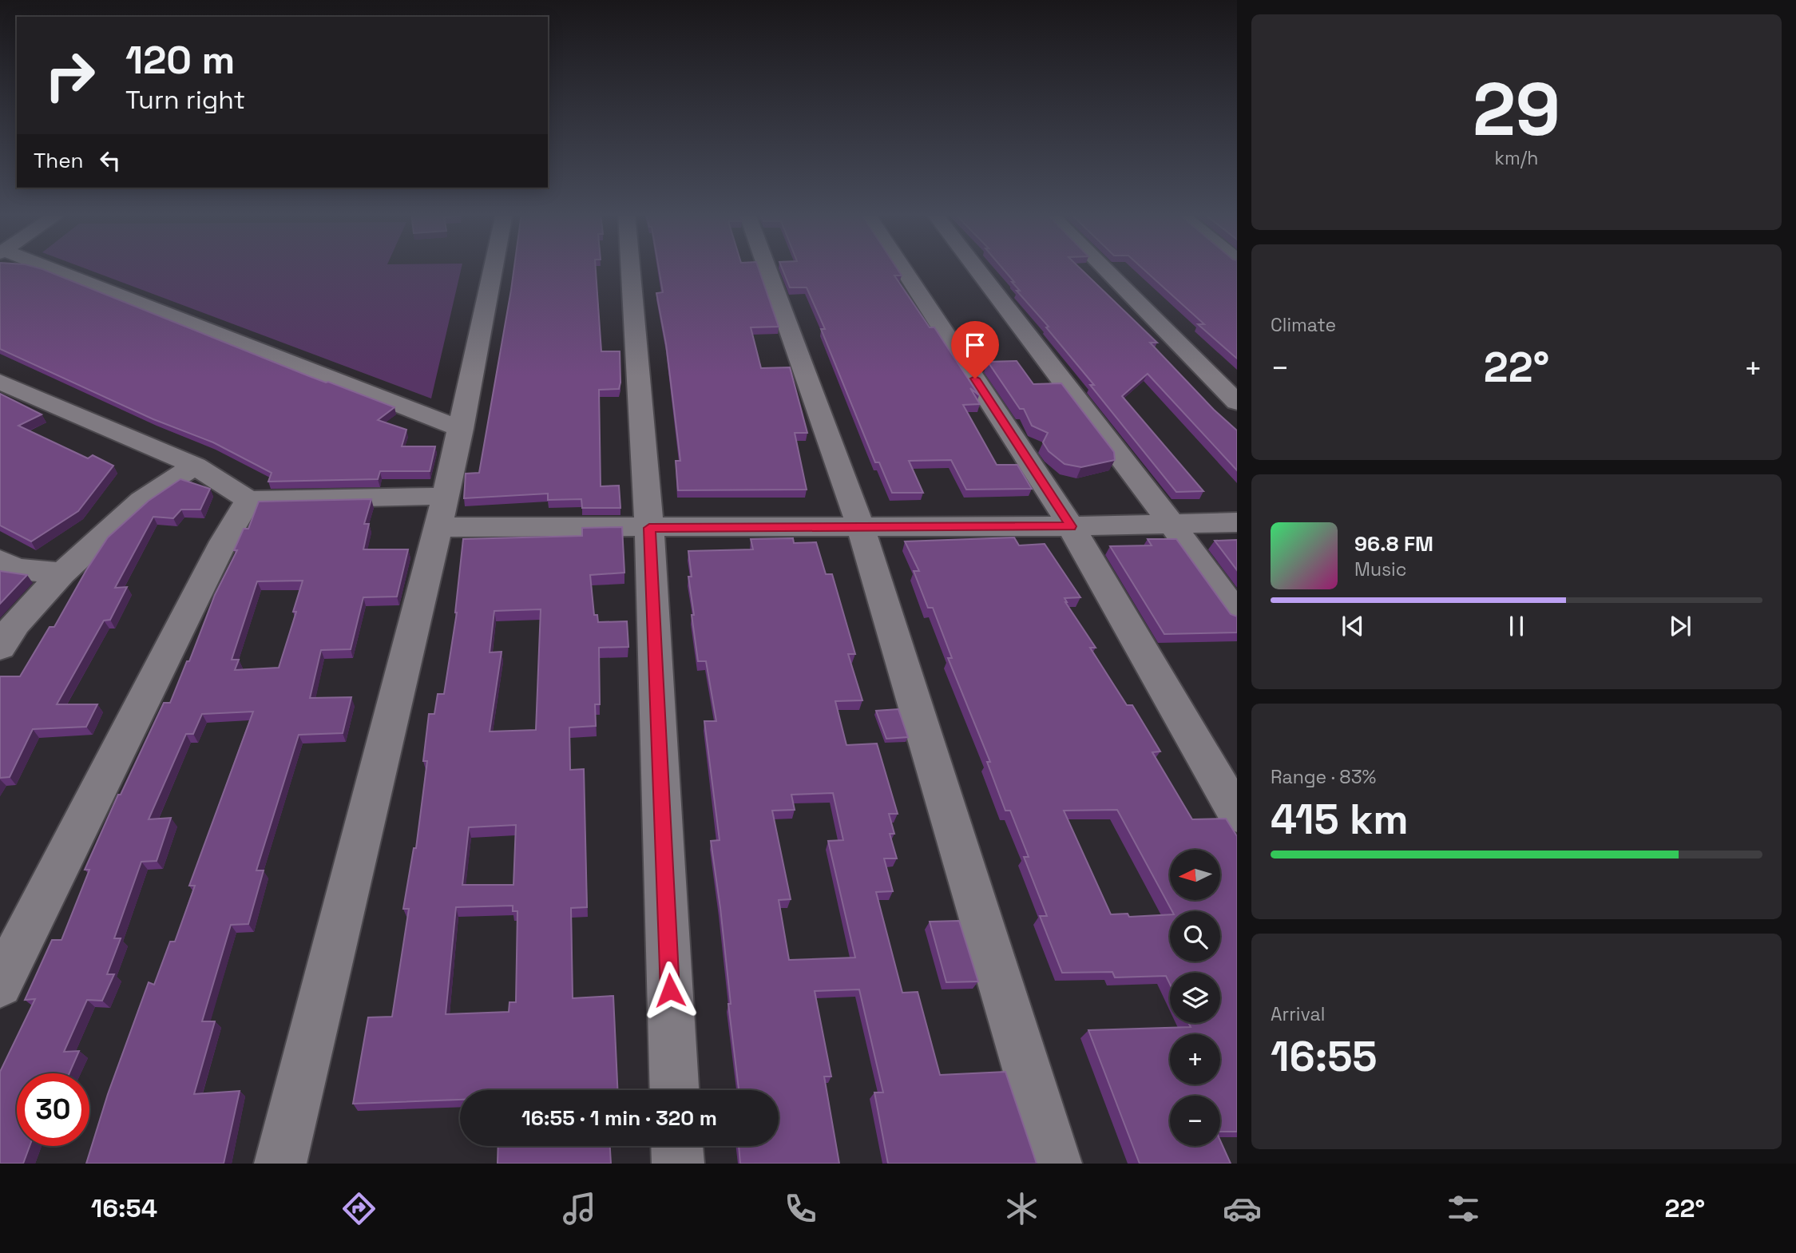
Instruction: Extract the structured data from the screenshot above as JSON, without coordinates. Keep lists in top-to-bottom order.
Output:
{
  "north": "left",
  "page": {
    "tile": [
      ["29", "km/h"],
      "Climate",
      ["Range · 83%", "415 km"],
      ["Arrival", "16:55"]
    ],
    "turn": ["120 m", "Turn right"],
    "then": "Then",
    "heat": ["−", "22°", "+"],
    "song": ["96.8 FM", "Music"],
    "map_buttons": ["+", "−"],
    "limit": "30",
    "trip": "16:55 · 1 min · 320 m",
    "tabs": ["16:54", "22°"]
  }
}
